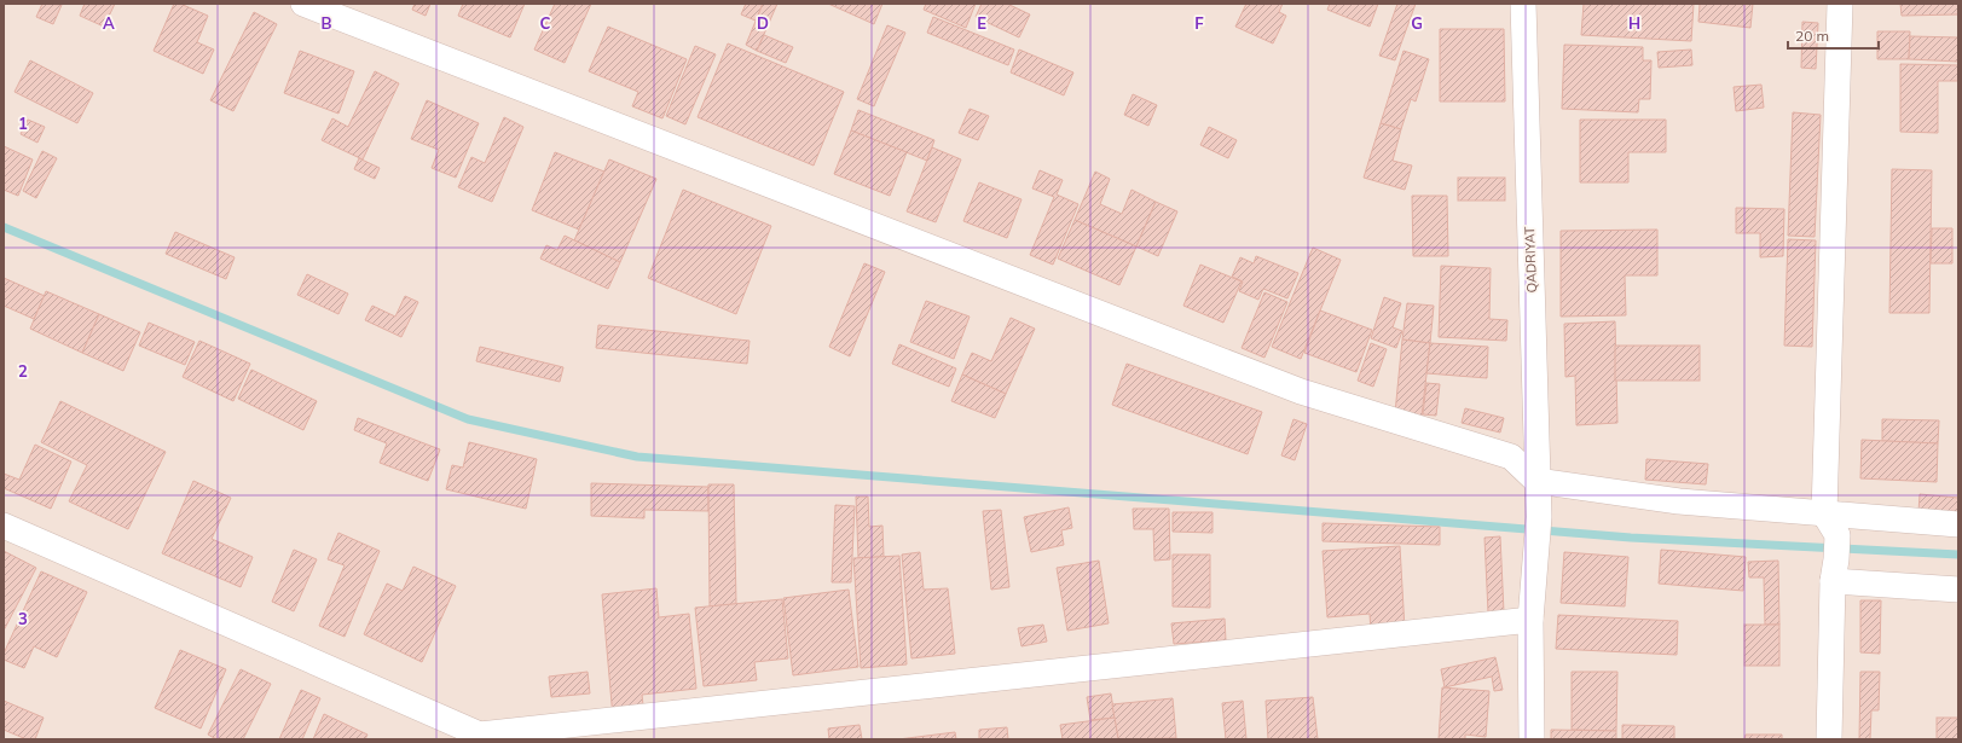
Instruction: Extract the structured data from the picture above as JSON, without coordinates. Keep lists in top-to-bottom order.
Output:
{
  "streets": {
    "street": ["QADRIYAT"]
  },
  "scale_bar": "20 m",
  "grid": {
    "columns": [
      "A",
      "B",
      "C",
      "D",
      "E",
      "F",
      "G",
      "H"
    ],
    "rows": ["1", "2", "3"]
  }
}
